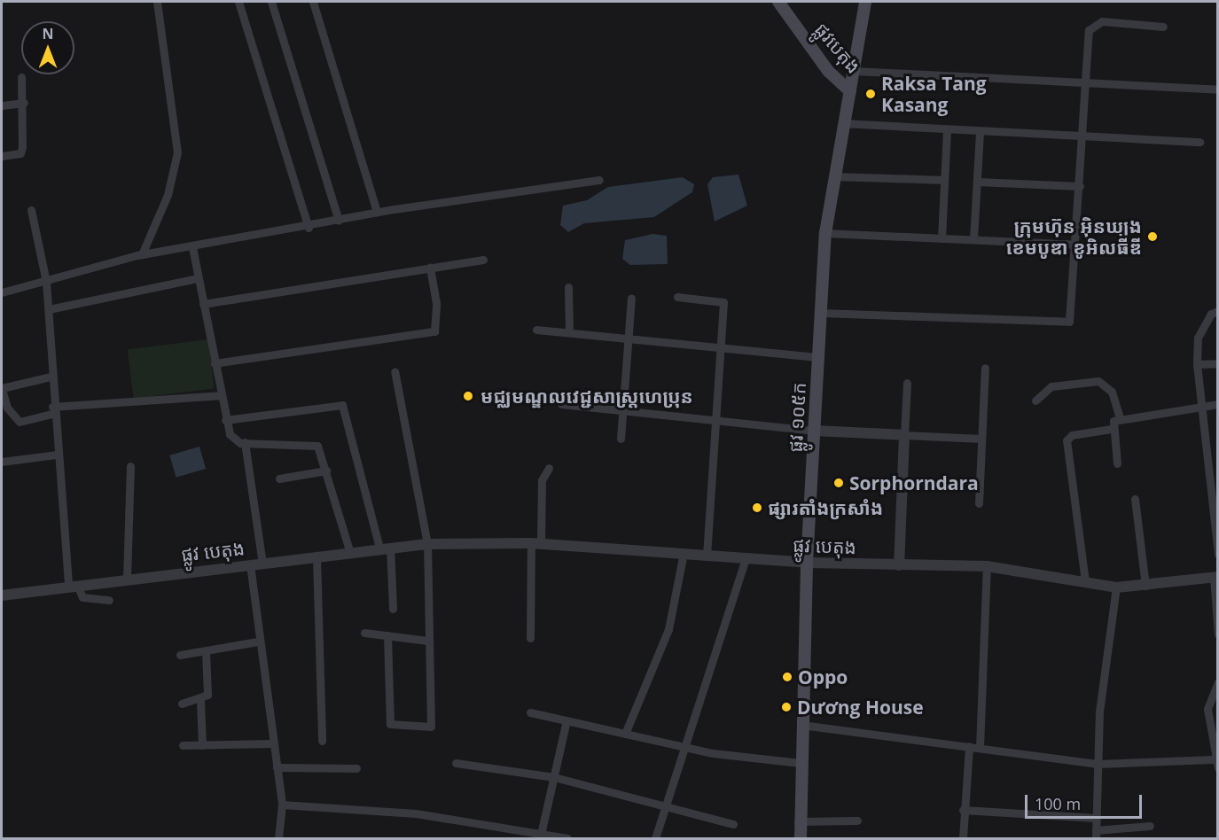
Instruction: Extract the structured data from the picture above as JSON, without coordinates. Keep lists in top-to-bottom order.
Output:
{
  "streets": {
    "main road": ["ផ្លូវបេតុង", "ផ្លូវ ១០៥ក"],
    "street": ["ផ្លូវ បេតុង"]
  },
  "crossings": [
    ["ផ្លូវបេតុង", "ផ្លូវ ១០៥ក"],
    ["ផ្លូវ ១០៥ក", "ផ្លូវ បេតុង"]
  ],
  "places": [
    "Raksa Tang Kasang",
    "ក្រុមហ៊ុន អ៊ិនឃ្យុង ខេមបូឌា ខូអិលធីឌី",
    "មជ្ឈមណ្ឌលវេជ្ជសាស្ត្រហេប្រុន",
    "Sorphorndara",
    "ផ្សារតាំងក្រសាំង",
    "Oppo",
    "Dương House"
  ],
  "scale_bar": "100 m",
  "north": "top"
}
